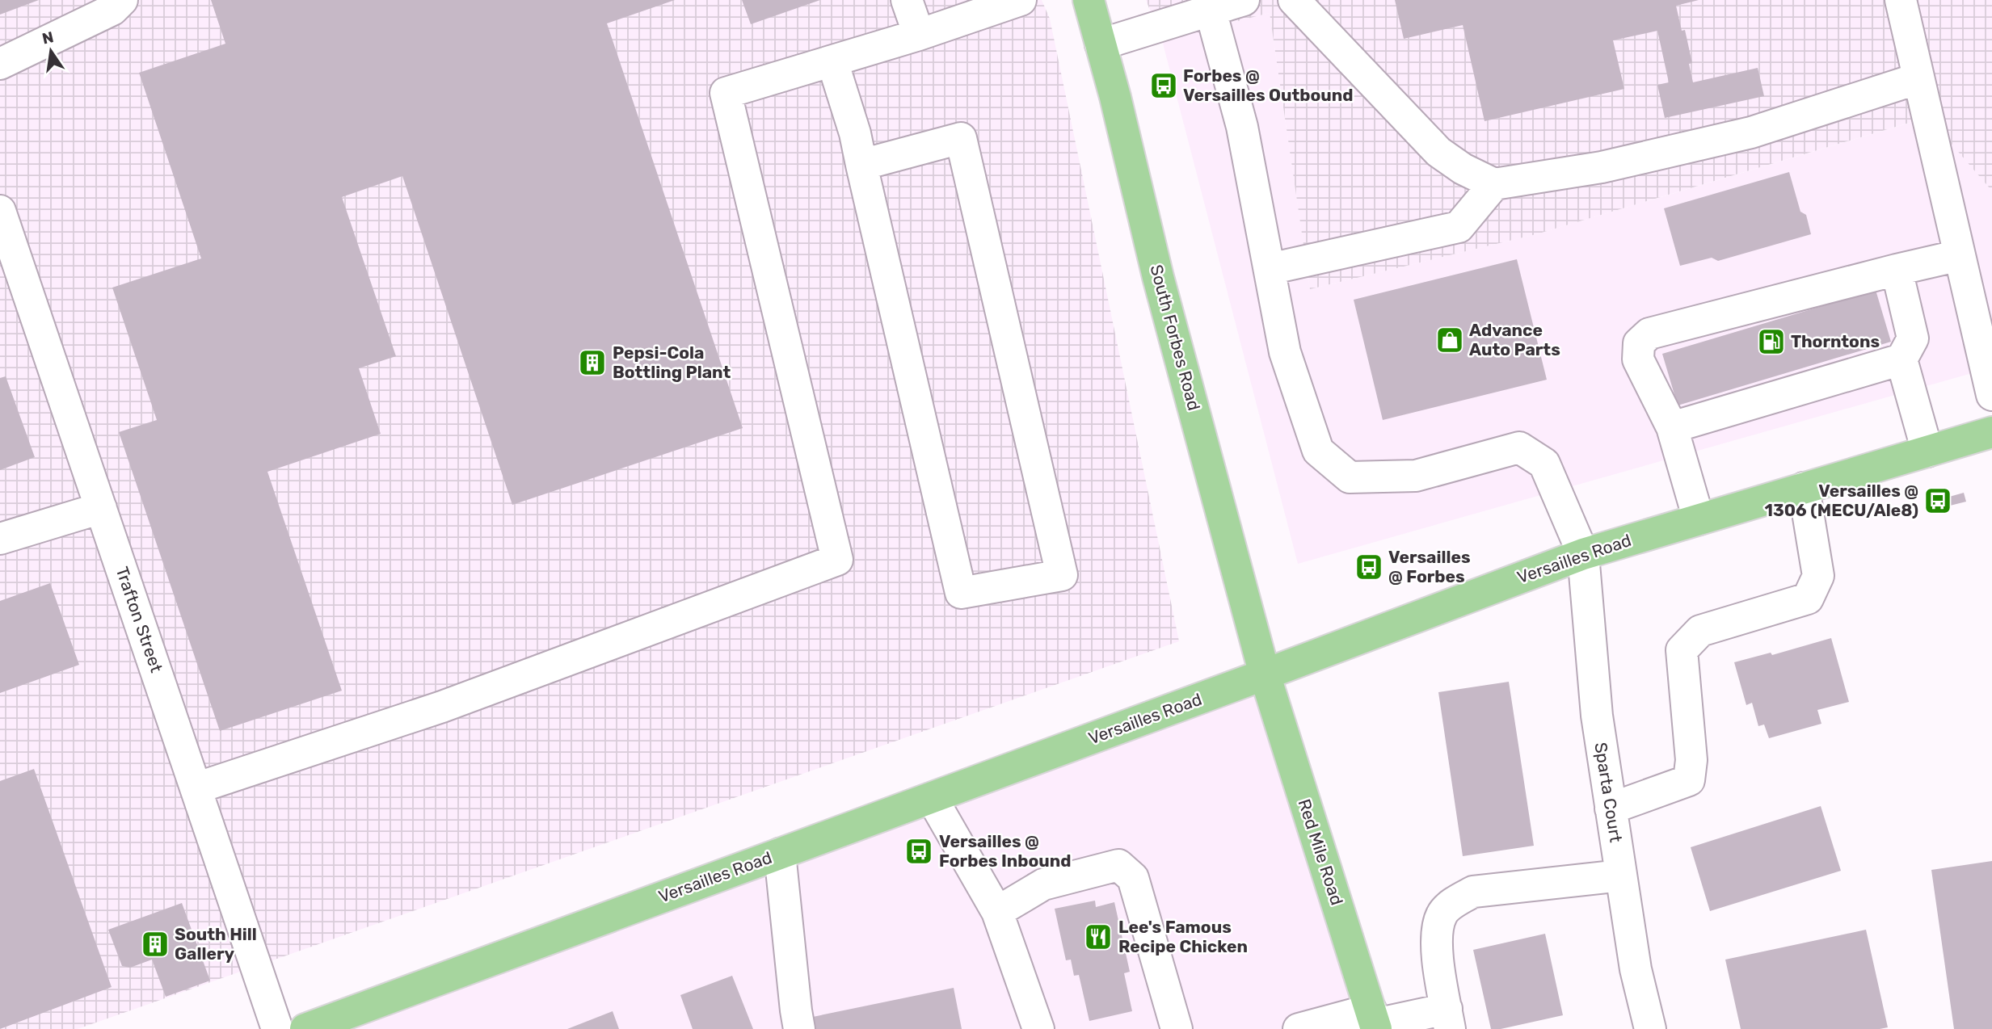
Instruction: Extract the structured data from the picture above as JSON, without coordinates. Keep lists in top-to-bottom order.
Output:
{
  "streets": {
    "main road": ["South Forbes Road", "Versailles Road", "Red Mile Road"],
    "street": ["Trafton Street", "Sparta Court"]
  },
  "crossings": [
    ["South Forbes Road", "Versailles Road"],
    ["South Forbes Road", "Red Mile Road"],
    ["Versailles Road", "Sparta Court"],
    ["Versailles Road", "Red Mile Road"]
  ],
  "places": {
    "bus stop": [
      "Forbes @ Versailles Outbound",
      "Versailles @ 1306 (MECU/Ale8)",
      "Versailles @ Forbes",
      "Versailles @ Forbes Inbound"
    ],
    "shop": ["Advance Auto Parts"],
    "fuel station": ["Thorntons"],
    "building": ["Pepsi-Cola Bottling Plant", "South Hill Gallery"],
    "restaurant": ["Lee's Famous Recipe Chicken"]
  },
  "north": "top"
}
